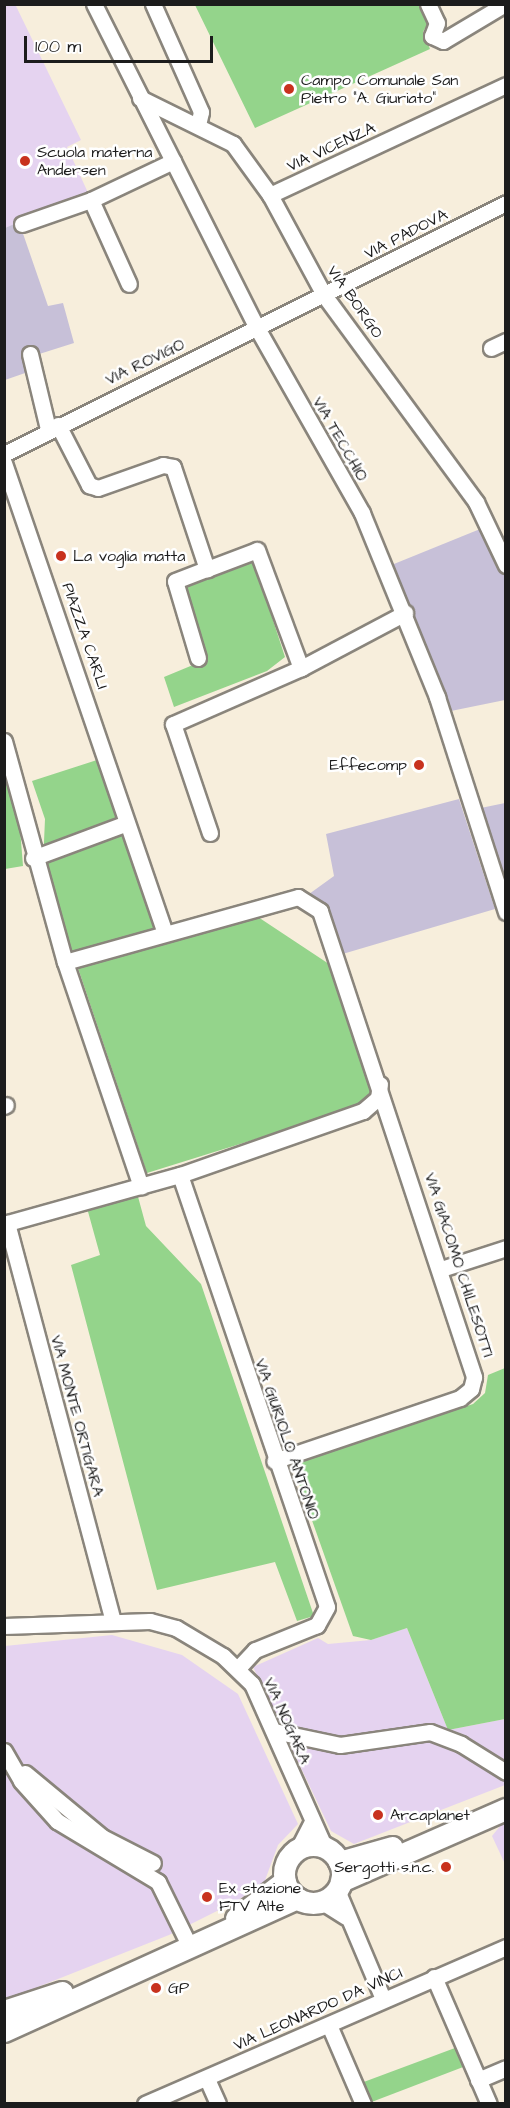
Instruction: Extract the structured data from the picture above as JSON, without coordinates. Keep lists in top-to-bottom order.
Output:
{
  "streets": {
    "street": [
      "VIA VICENZA",
      "VIA PADOVA",
      "VIA BORGO",
      "VIA ROVIGO",
      "VIA TECCHIO",
      "PIAZZA CARLI",
      "VIA GIACOMO CHILESOTTI",
      "VIA MONTE ORTIGARA",
      "VIA GIURIOLO ANTONIO",
      "VIA NOGARA",
      "VIA LEONARDO DA VINCI"
    ]
  },
  "crossings": [
    ["VIA VICENZA", "VIA BORGO"],
    ["VIA PADOVA", "VIA BORGO"],
    ["VIA PADOVA", "VIA ROVIGO"],
    ["VIA PADOVA", "VIA TECCHIO"],
    ["VIA BORGO", "VIA TECCHIO"],
    ["VIA ROVIGO", "VIA TECCHIO"],
    ["PIAZZA CARLI", "VIA GIACOMO CHILESOTTI"],
    ["VIA GIACOMO CHILESOTTI", "VIA GIURIOLO ANTONIO"],
    ["VIA MONTE ORTIGARA", "VIA NOGARA"],
    ["VIA GIURIOLO ANTONIO", "VIA NOGARA"]
  ],
  "places": [
    "Campo Comunale San Pietro \"A. Giuriato\"",
    "Scuola materna Andersen",
    "La voglia matta",
    "Effecomp",
    "Arcaplanet",
    "Sergotti s.n.c.",
    "Ex stazione FTV Alte",
    "GP"
  ],
  "scale_bar": "100 m"
}
